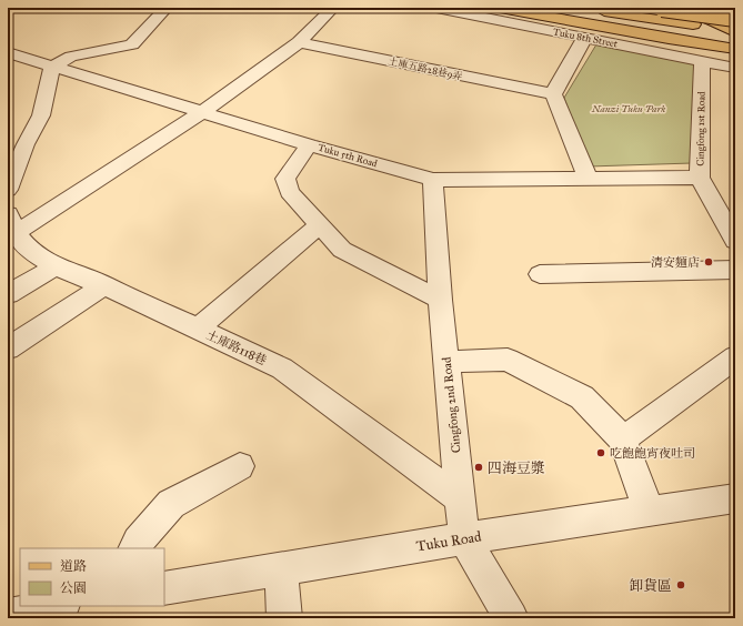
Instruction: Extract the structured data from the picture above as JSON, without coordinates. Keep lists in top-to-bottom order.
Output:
{
  "streets": {
    "street": [
      "Tuku 8th Street",
      "土庫五路28巷9弄",
      "Cingfong 1st Road",
      "Tuku 5th Road",
      "土庫路118巷",
      "Cingfong 2nd Road",
      "Tuku Road"
    ]
  },
  "crossings": [
    ["Tuku 8th Street", "Cingfong 1st Road"],
    ["Cingfong 1st Road", "Tuku 5th Road"],
    ["Tuku 5th Road", "Cingfong 2nd Road"],
    ["土庫路118巷", "Cingfong 2nd Road"],
    ["Cingfong 2nd Road", "Tuku Road"]
  ],
  "parks": ["Nanzi Tuku Park"],
  "places": [
    "清安麵店",
    "吃飽飽宵夜吐司",
    "四海豆漿",
    "卸貨區"
  ],
  "legend": ["道路", "公園"]
}
